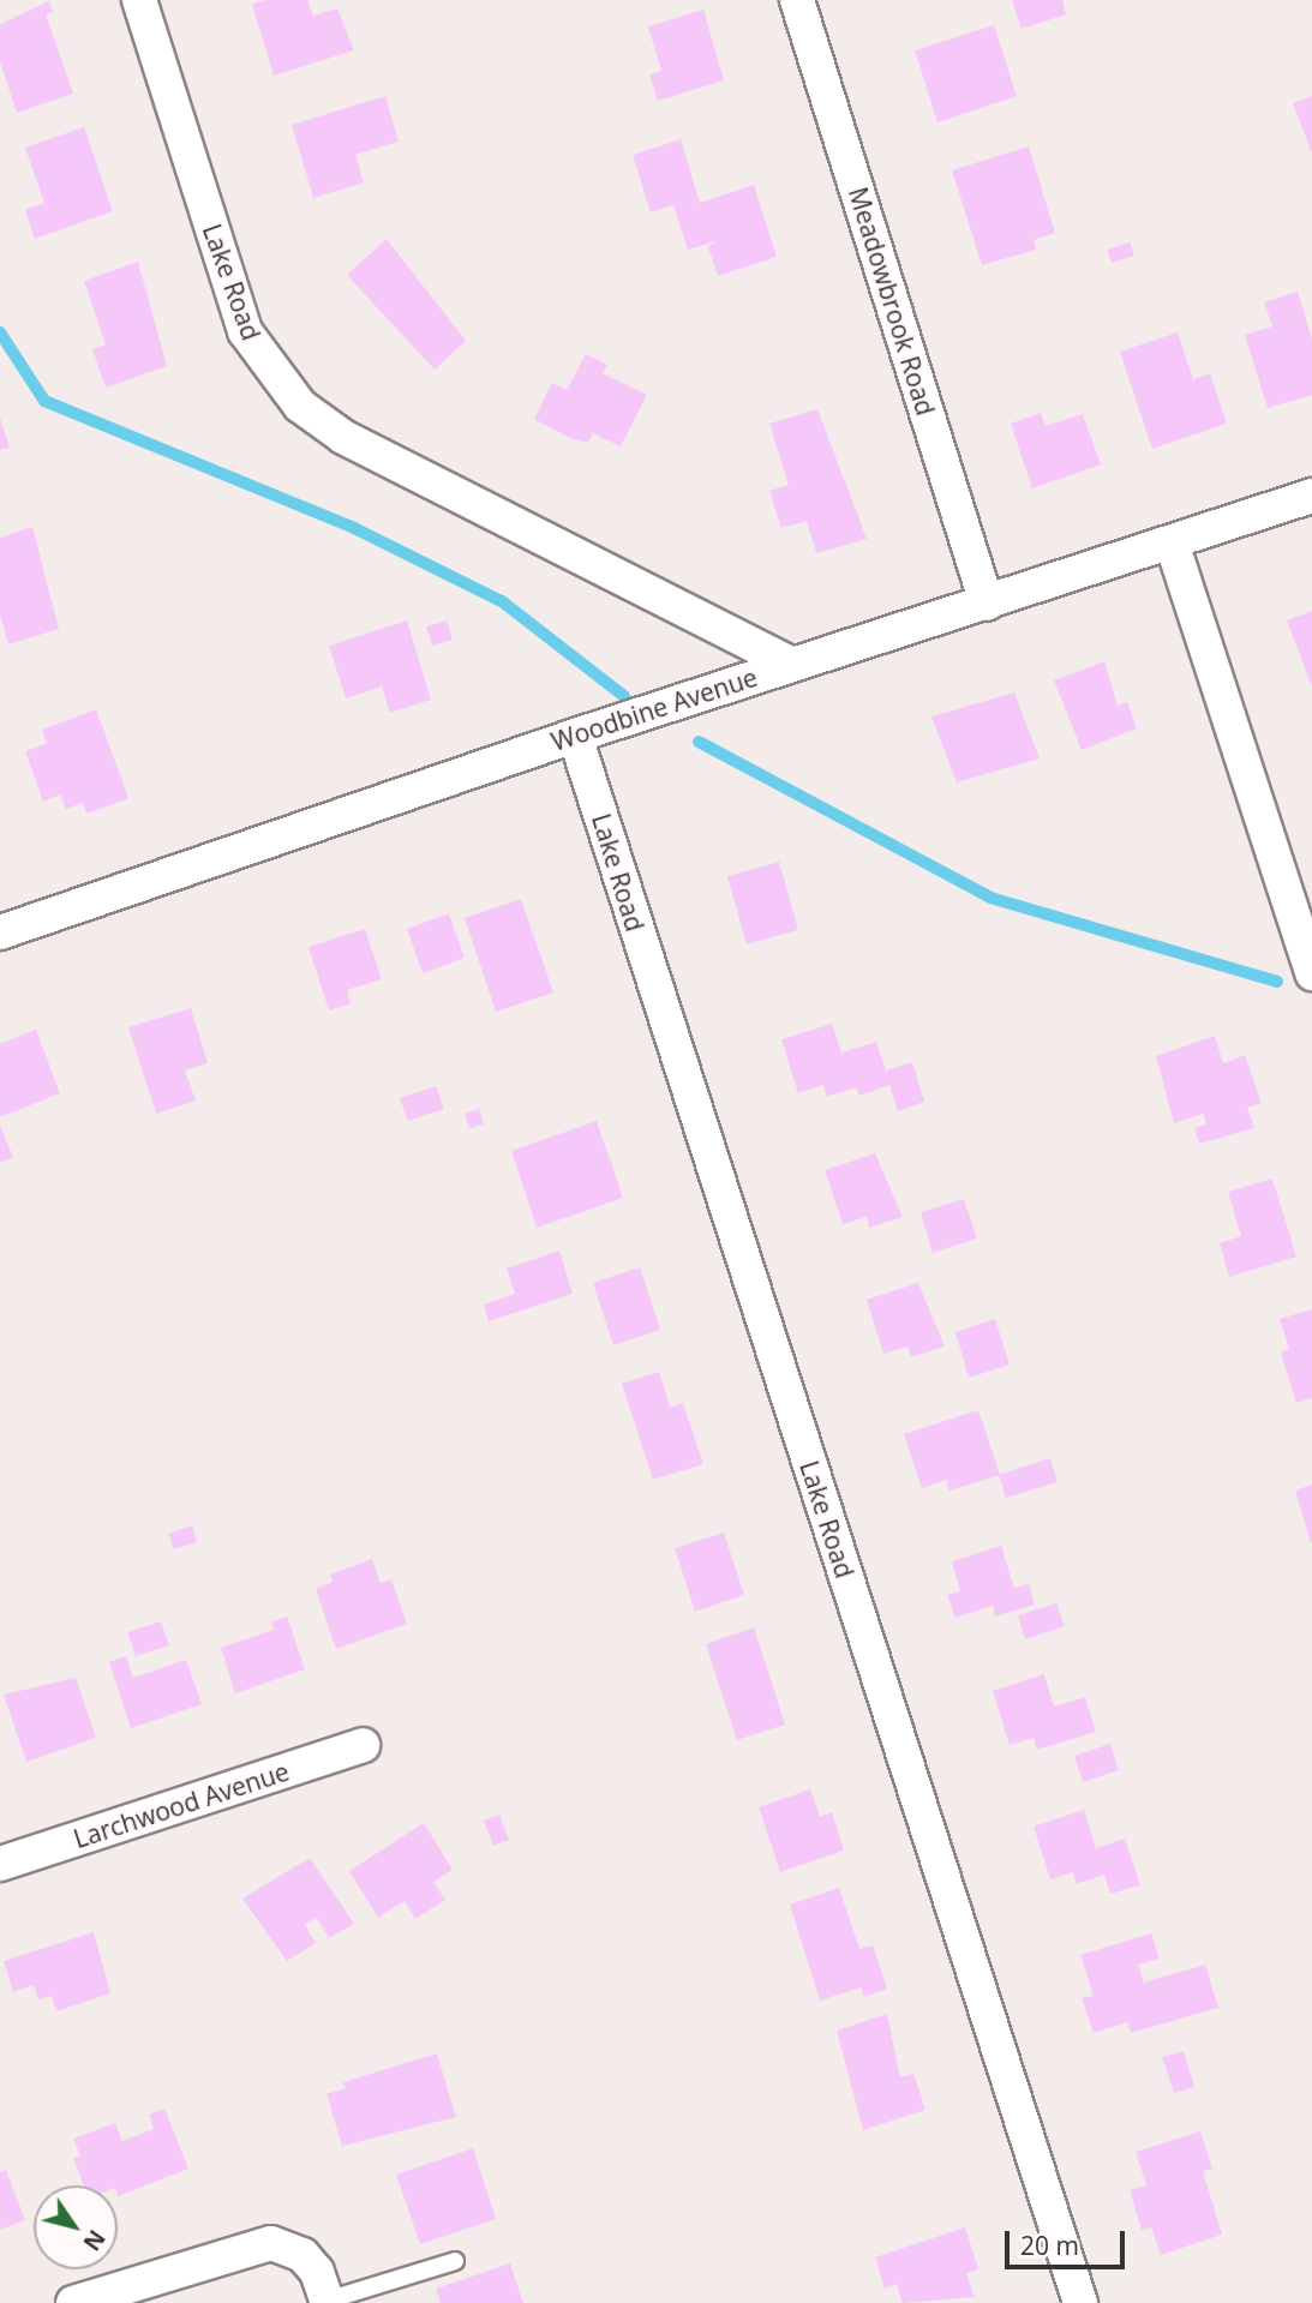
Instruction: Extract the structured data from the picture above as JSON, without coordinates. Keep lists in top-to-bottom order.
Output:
{
  "streets": {
    "street": [
      "Lake Road",
      "Meadowbrook Road",
      "Woodbine Avenue",
      "Larchwood Avenue"
    ]
  },
  "crossings": [
    ["Lake Road", "Woodbine Avenue"],
    ["Meadowbrook Road", "Woodbine Avenue"]
  ],
  "scale_bar": "20 m",
  "north": "bottom right"
}
